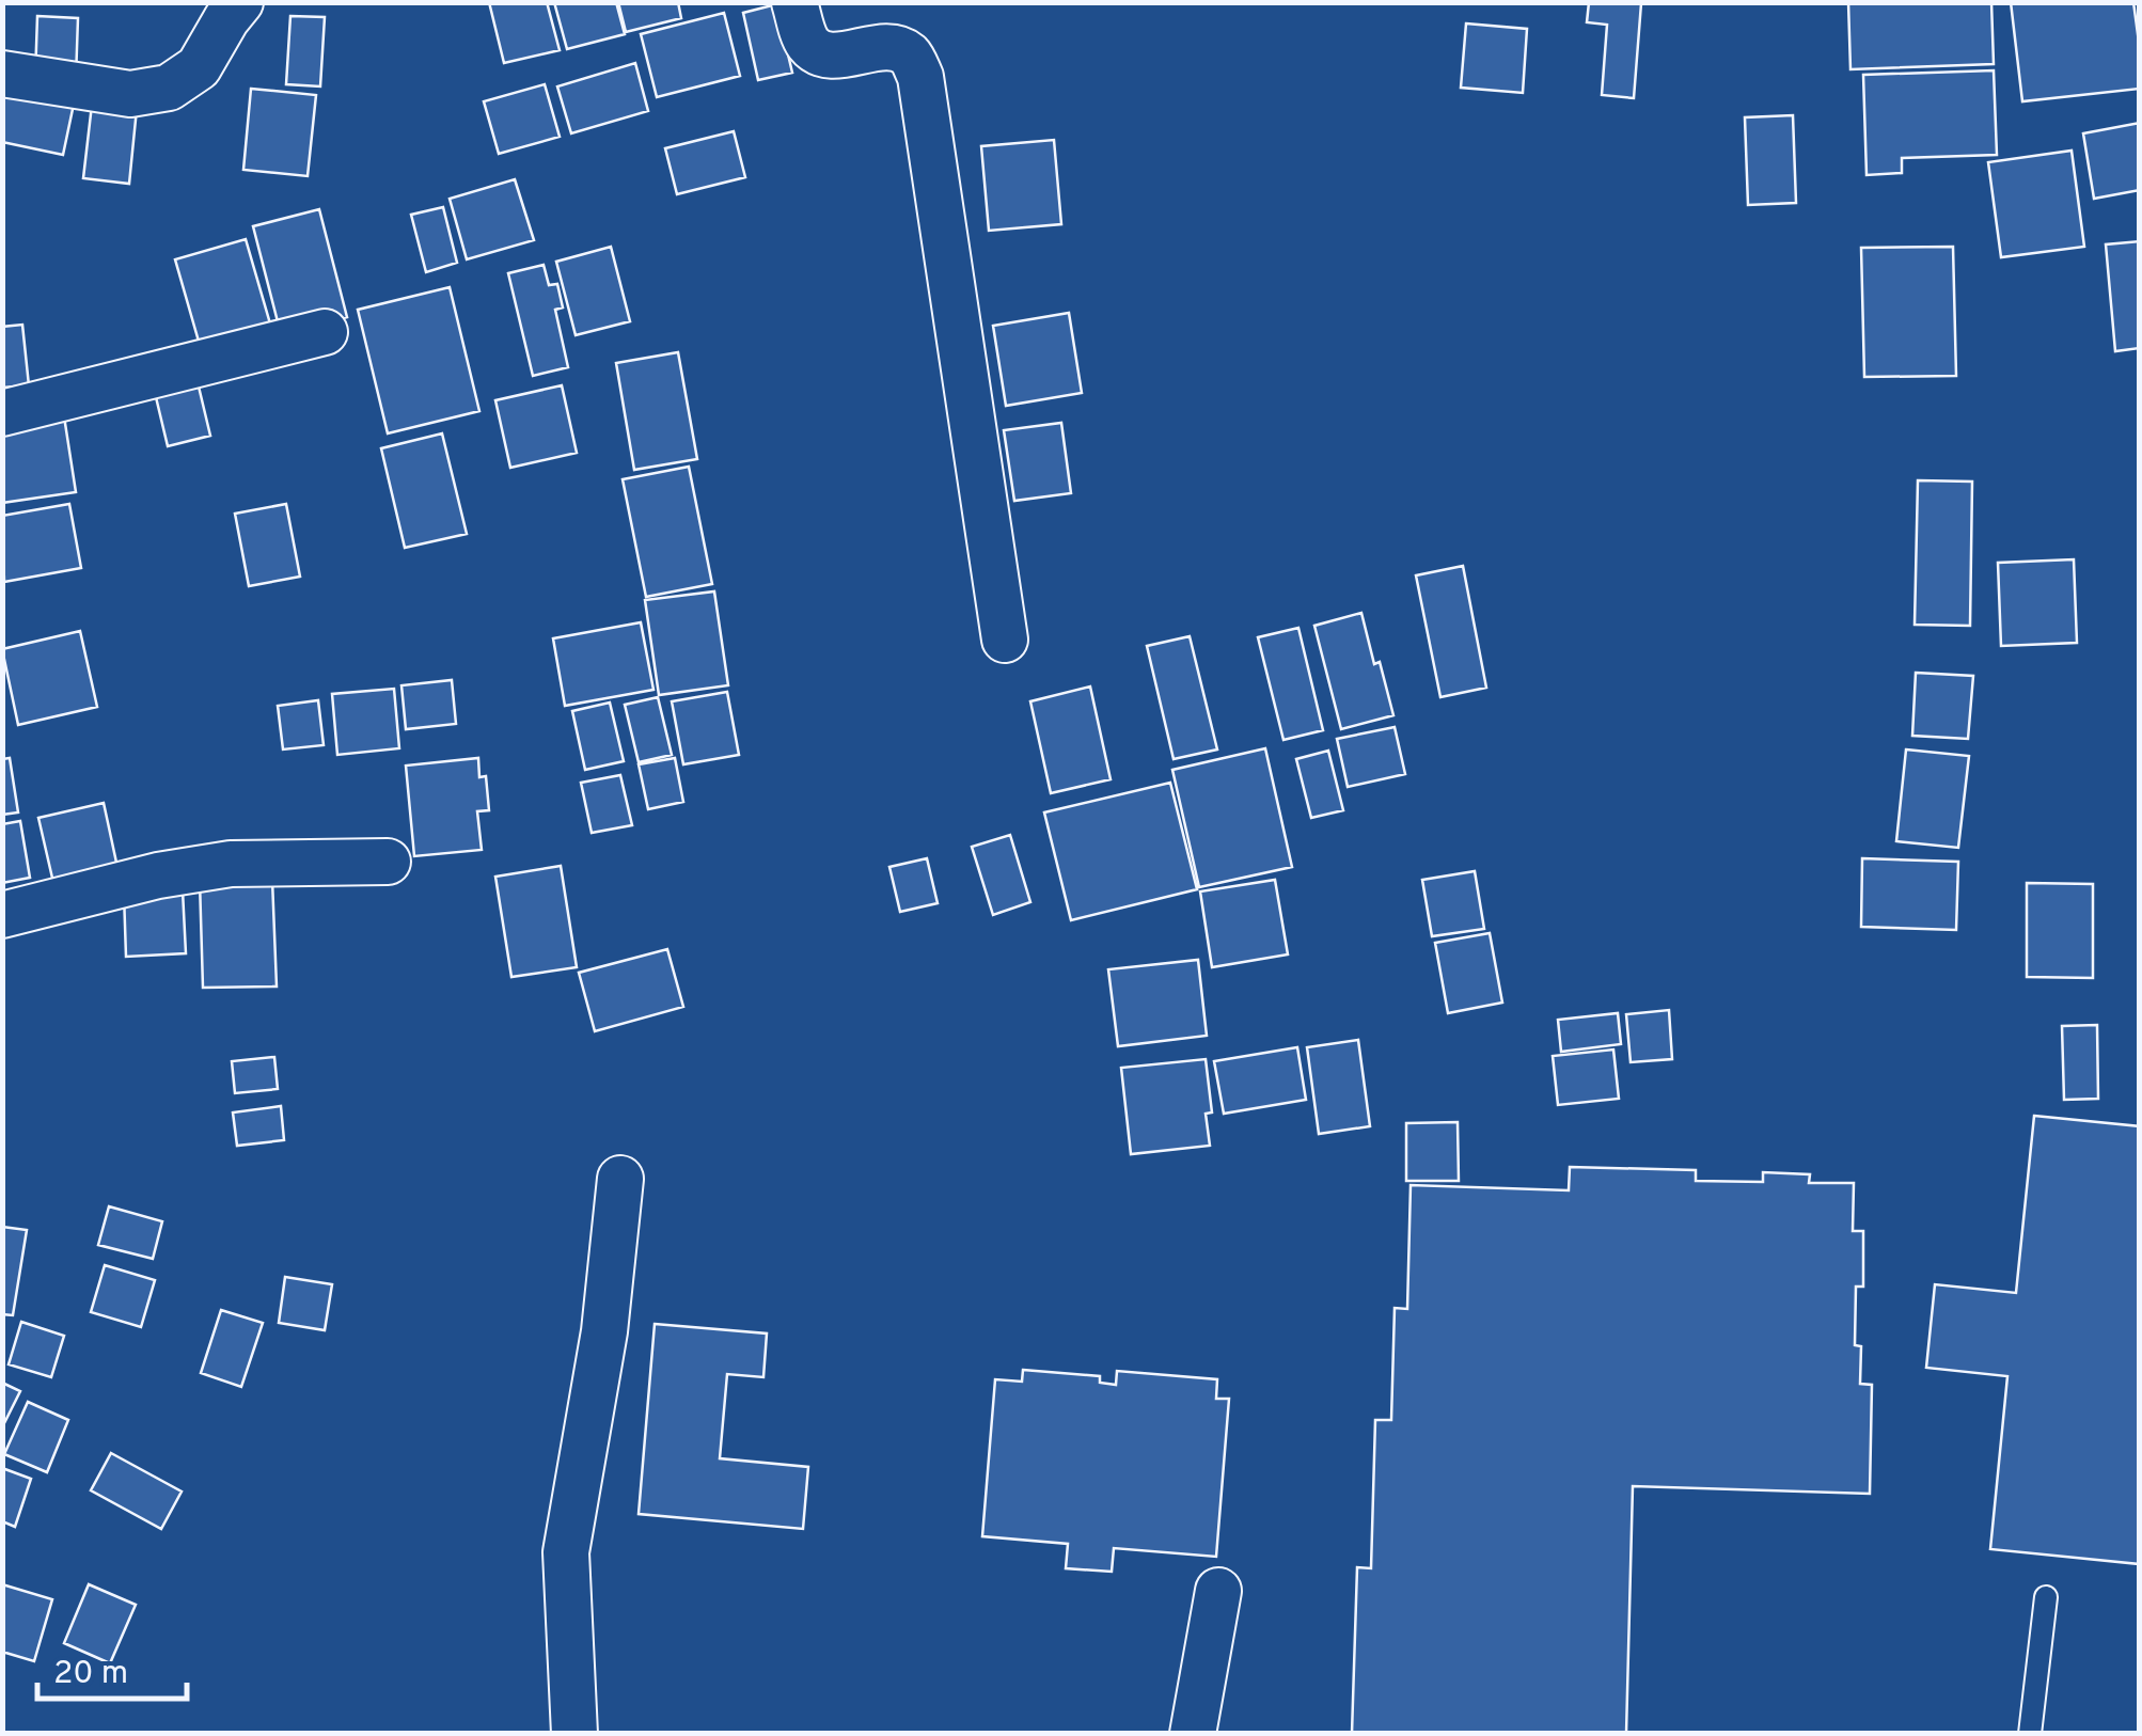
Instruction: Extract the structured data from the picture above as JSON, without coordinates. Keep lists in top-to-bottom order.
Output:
{
  "scale_bar": "20 m"
}
